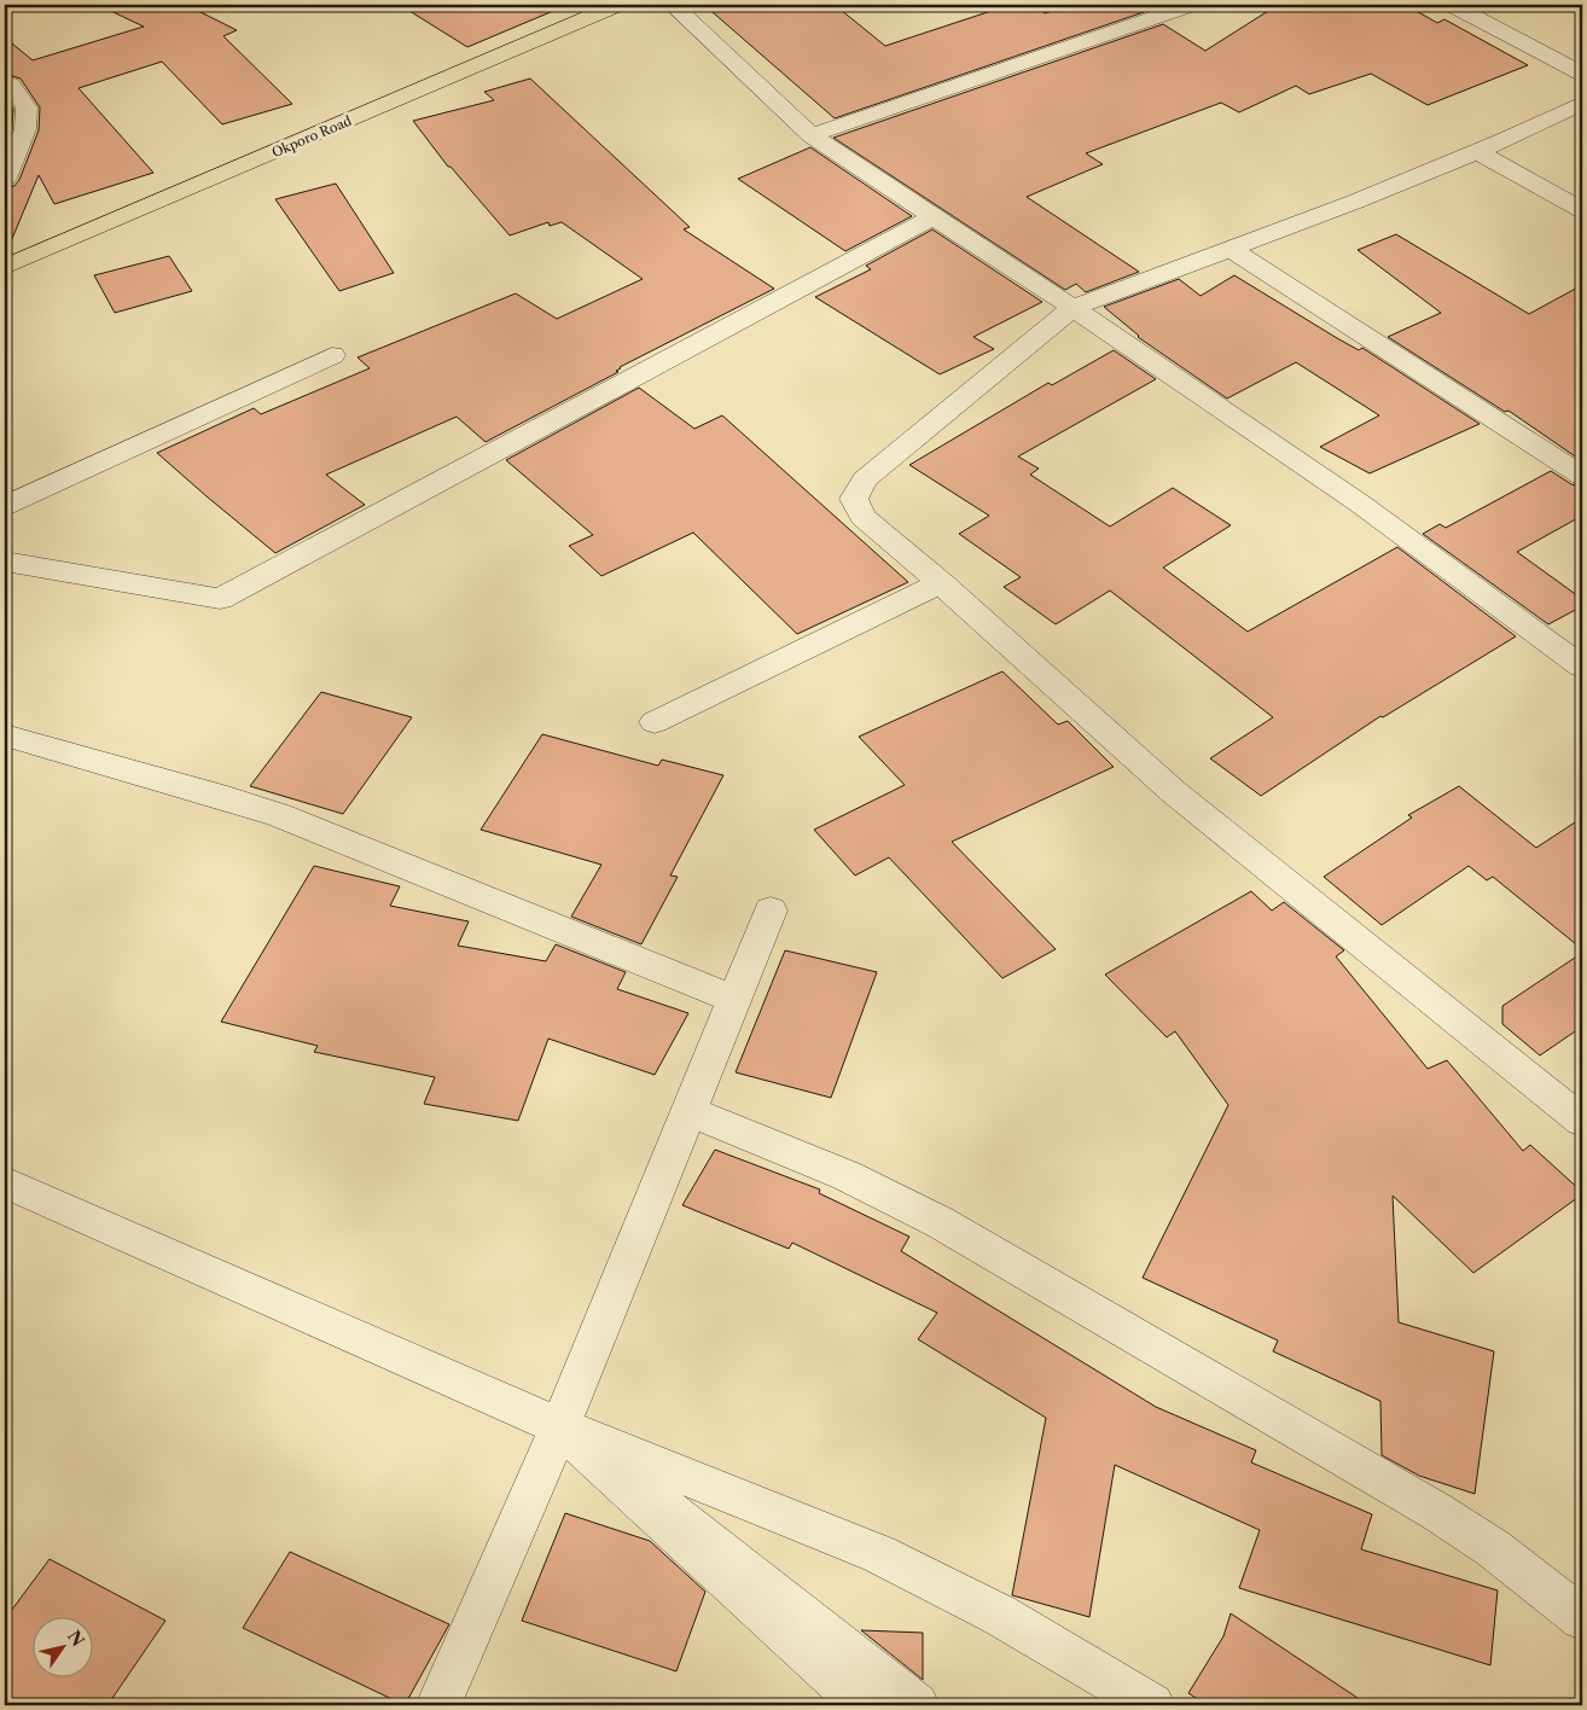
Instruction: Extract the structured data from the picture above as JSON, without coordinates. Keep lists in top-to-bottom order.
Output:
{
  "streets": {
    "main road": ["Okporo Road"]
  },
  "north": "top right"
}
